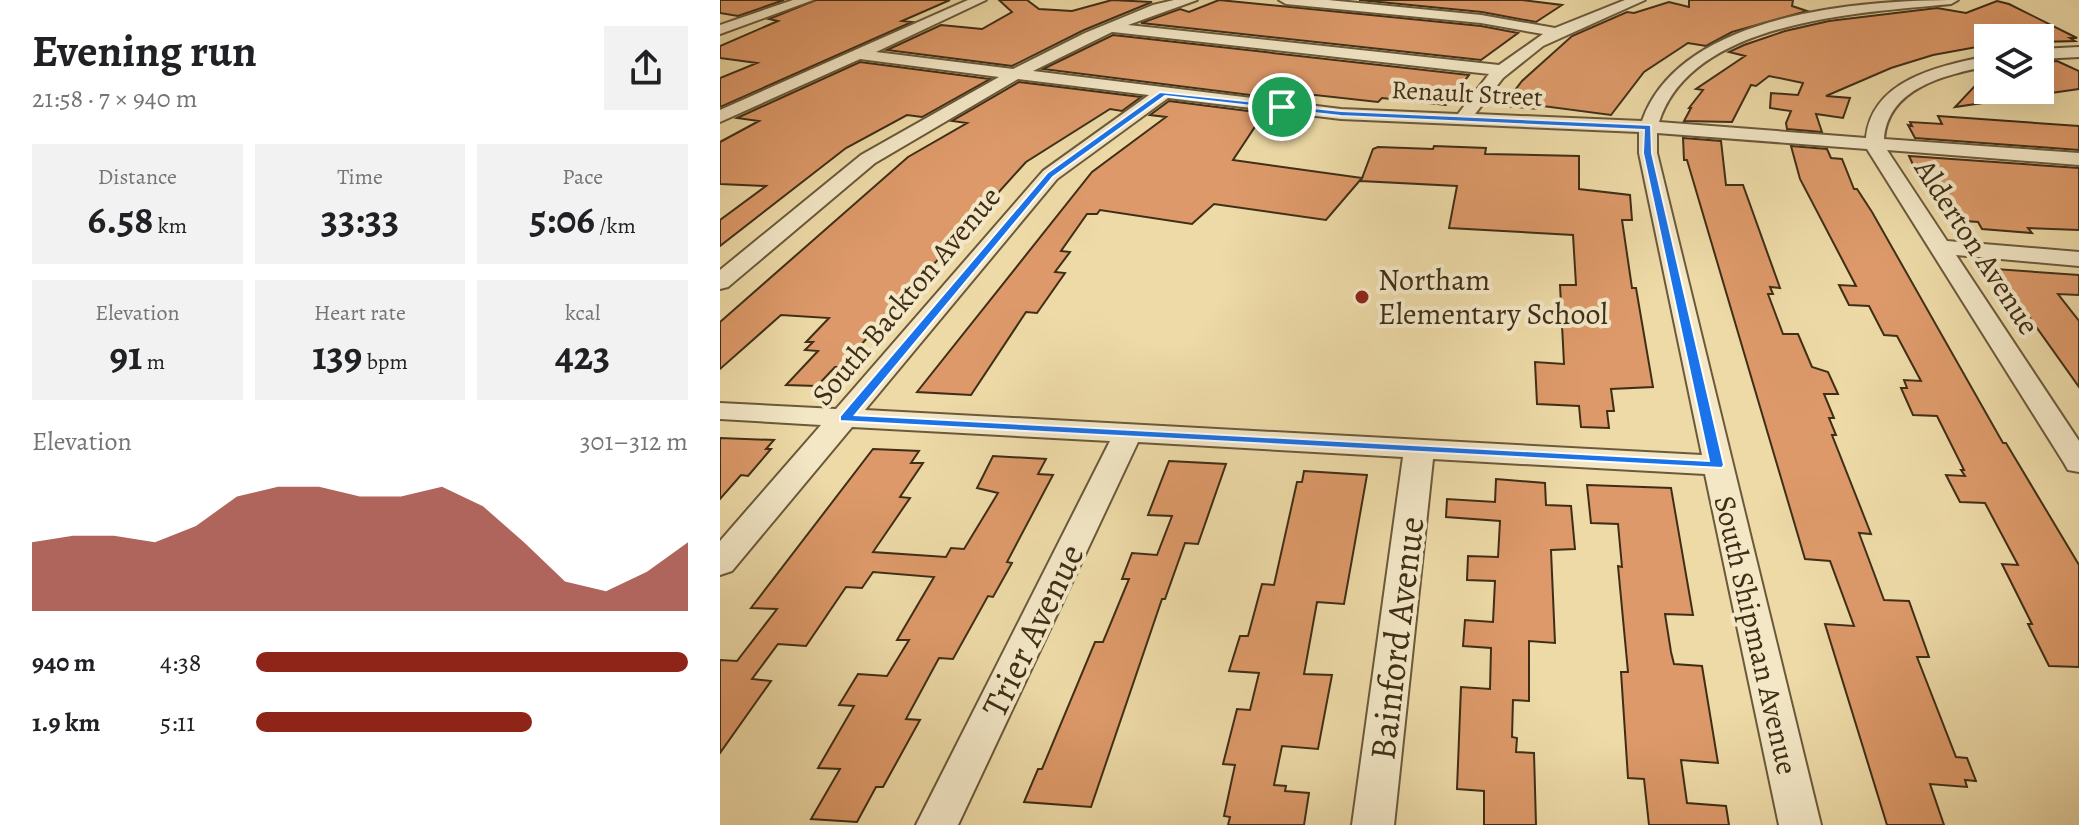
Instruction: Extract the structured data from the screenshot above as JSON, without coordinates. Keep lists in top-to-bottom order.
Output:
{
  "streets": {
    "street": [
      "Renault Street",
      "Alderton Avenue",
      "South Backton Avenue",
      "Trier Avenue",
      "South Shipman Avenue",
      "Bainford Avenue"
    ]
  },
  "crossings": [
    ["Renault Street", "Alderton Avenue"],
    ["Renault Street", "South Backton Avenue"],
    ["Renault Street", "South Shipman Avenue"]
  ],
  "places": ["Northam Elementary School"],
  "page": {
    "heading": ["Evening run", "21:58 · 7 × 940 m"],
    "stats": [
      ["Distance", "6.58 km"],
      ["Time", "33:33"],
      ["Pace", "5:06 /km"],
      ["Elevation", "91 m"],
      ["Heart rate", "139 bpm"],
      ["kcal", "423"]
    ],
    "chart": ["Elevation", "301–312 m"],
    "list": [
      {
        "name": "940 m",
        "note": "4:38"
      },
      {
        "name": "1.9 km",
        "note": "5:11"
      }
    ]
  }
}
